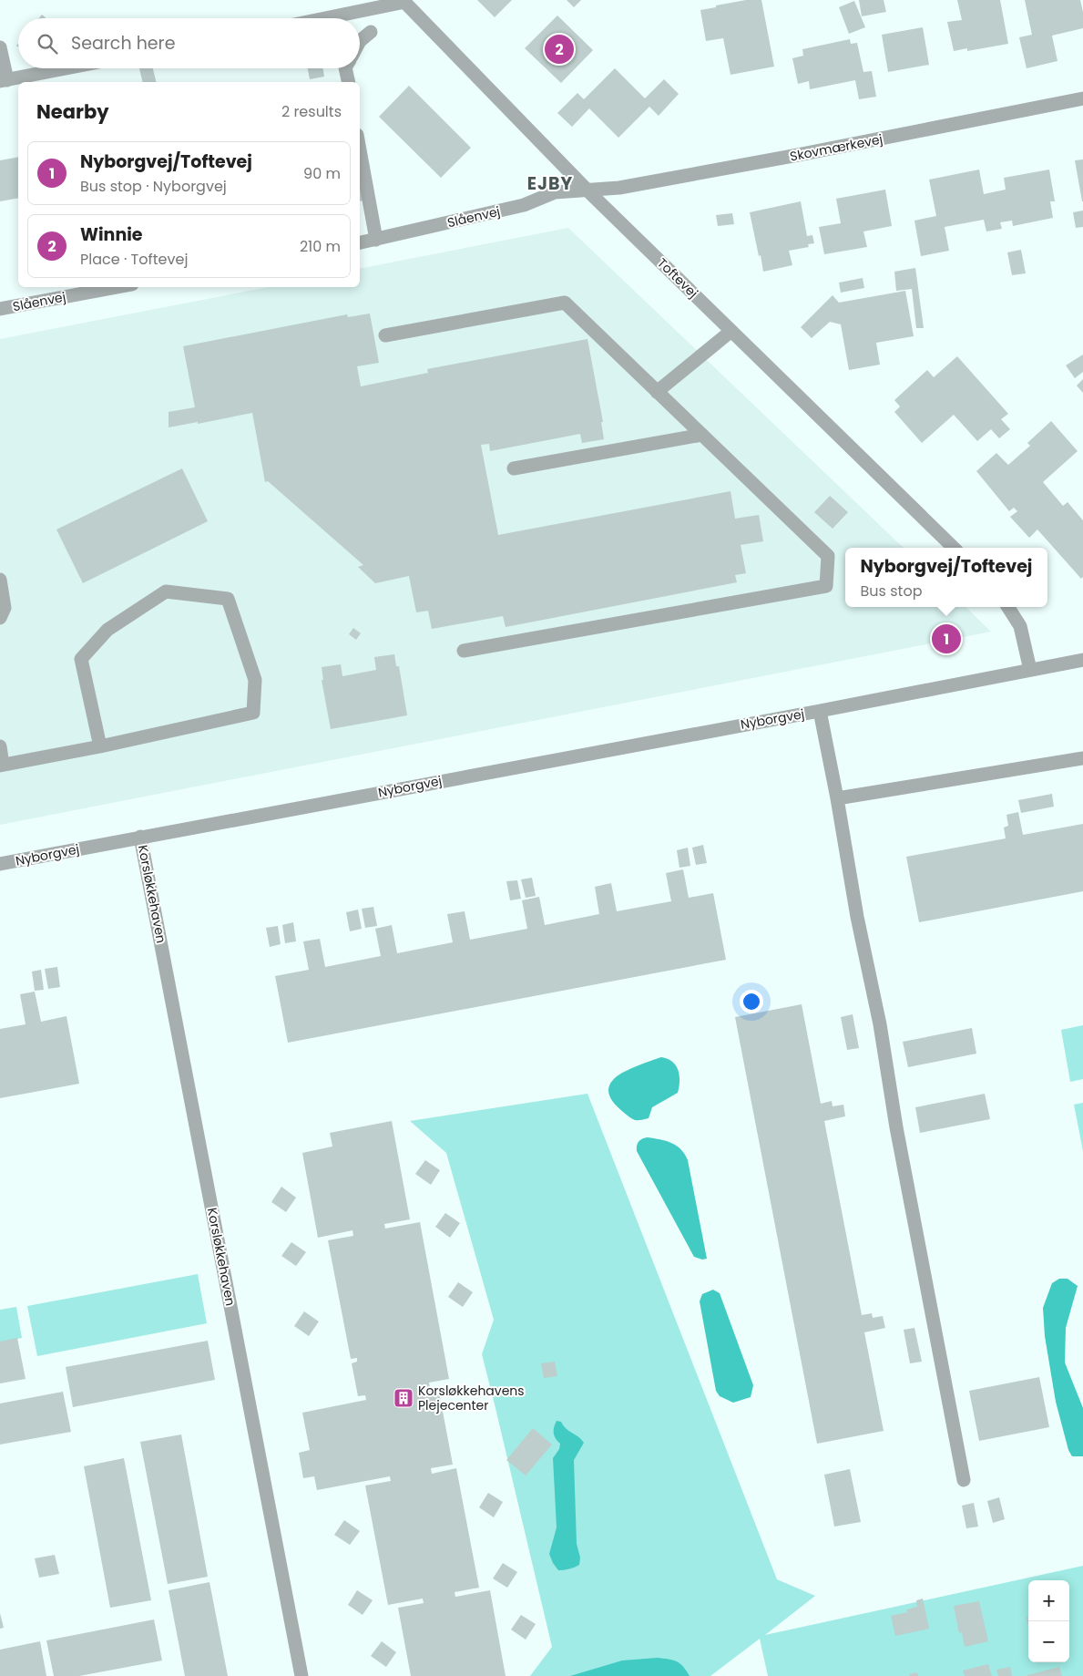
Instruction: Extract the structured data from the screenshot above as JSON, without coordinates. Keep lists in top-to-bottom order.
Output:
{
  "streets": {
    "street": [
      "Skovmærkevej",
      "Slåenvej",
      "Toftevej",
      "Nyborgvej",
      "Korsløkkehaven"
    ]
  },
  "crossings": [
    ["Skovmærkevej", "Slåenvej"],
    ["Skovmærkevej", "Toftevej"],
    ["Slåenvej", "Toftevej"],
    ["Nyborgvej", "Korsløkkehaven"]
  ],
  "districts": ["EJBY"],
  "places": {
    "building": ["Korsløkkehavens Plejecenter"]
  },
  "page": {
    "search": "Search here",
    "pins": ["2", "1"],
    "heading": ["Nearby", "2 results"],
    "list": [
      {
        "mark": "1",
        "name": "Nyborgvej/Toftevej",
        "note": "Bus stop · Nyborgvej",
        "value": "90 m"
      },
      {
        "mark": "2",
        "name": "Winnie",
        "note": "Place · Toftevej",
        "value": "210 m"
      }
    ],
    "popup": ["Nyborgvej/Toftevej", "Bus stop"],
    "map_buttons": ["+", "−"]
  }
}
